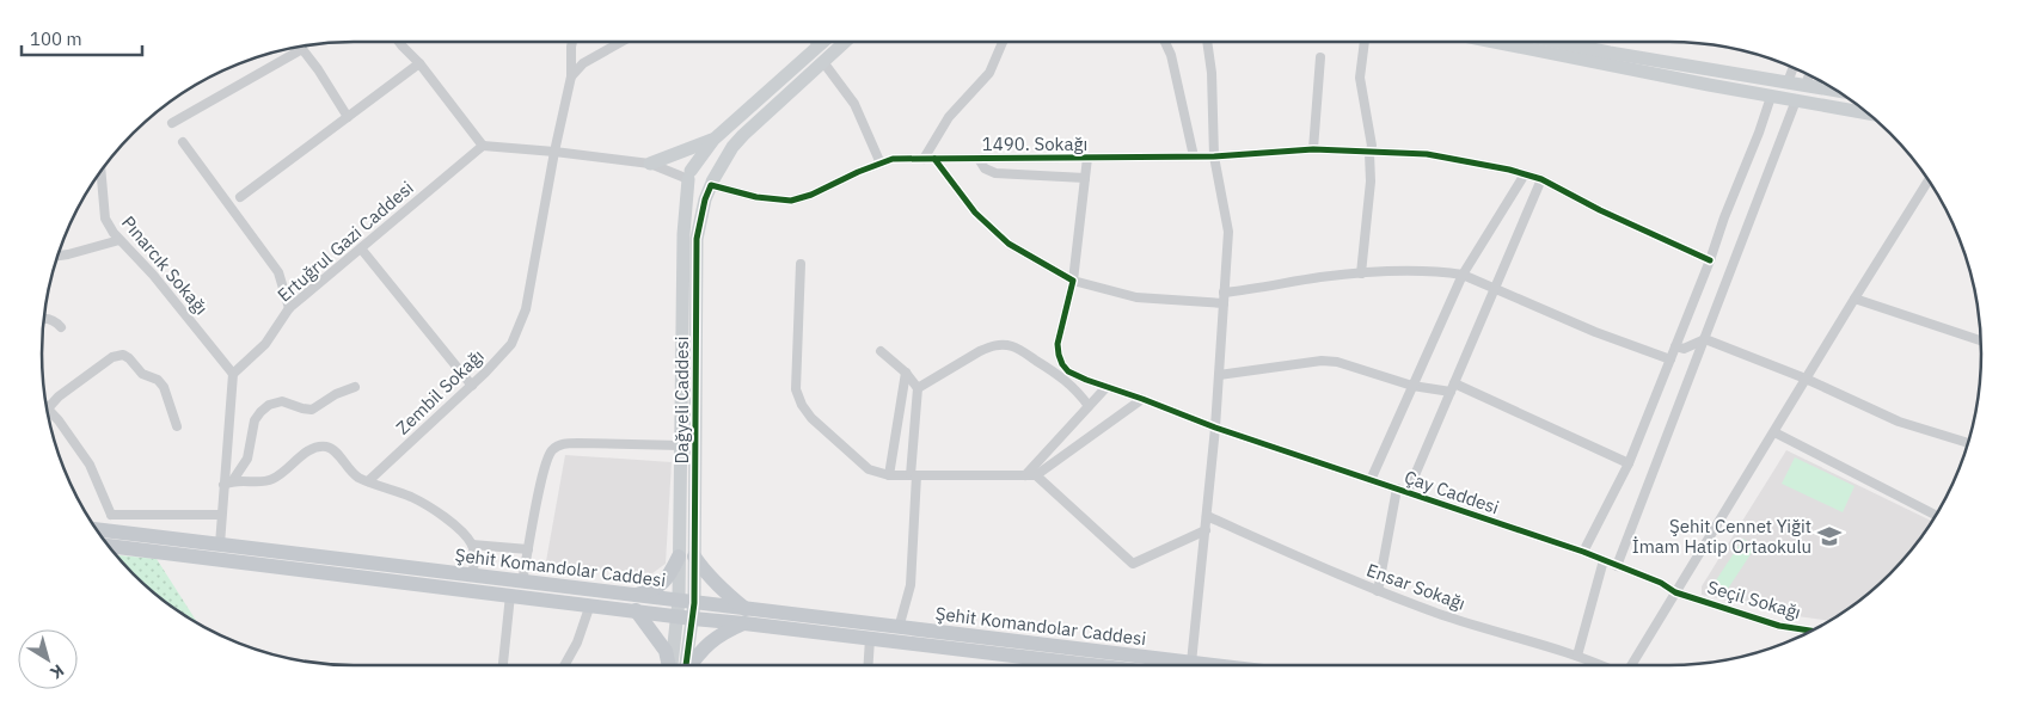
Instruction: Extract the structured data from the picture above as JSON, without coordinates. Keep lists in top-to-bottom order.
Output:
{
  "streets": {
    "main road": ["Şehit Komandolar Caddesi"],
    "street": [
      "1490. Sokağı",
      "Ertuğrul Gazi Caddesi",
      "Pınarcık Sokağı",
      "Zembil Sokağı",
      "Dağyeli Caddesi",
      "Çay Caddesi",
      "Ensar Sokağı",
      "Seçil Sokağı"
    ]
  },
  "crossings": [
    ["1490. Sokağı", "Dağyeli Caddesi"],
    ["1490. Sokağı", "Çay Caddesi"],
    ["Ertuğrul Gazi Caddesi", "Pınarcık Sokağı"],
    ["Dağyeli Caddesi", "Şehit Komandolar Caddesi"],
    ["Çay Caddesi", "Seçil Sokağı"]
  ],
  "places": {
    "school or university": ["Şehit Cennet Yiğit İmam Hatip Ortaokulu"]
  },
  "scale_bar": "100 m",
  "north": "bottom right"
}
